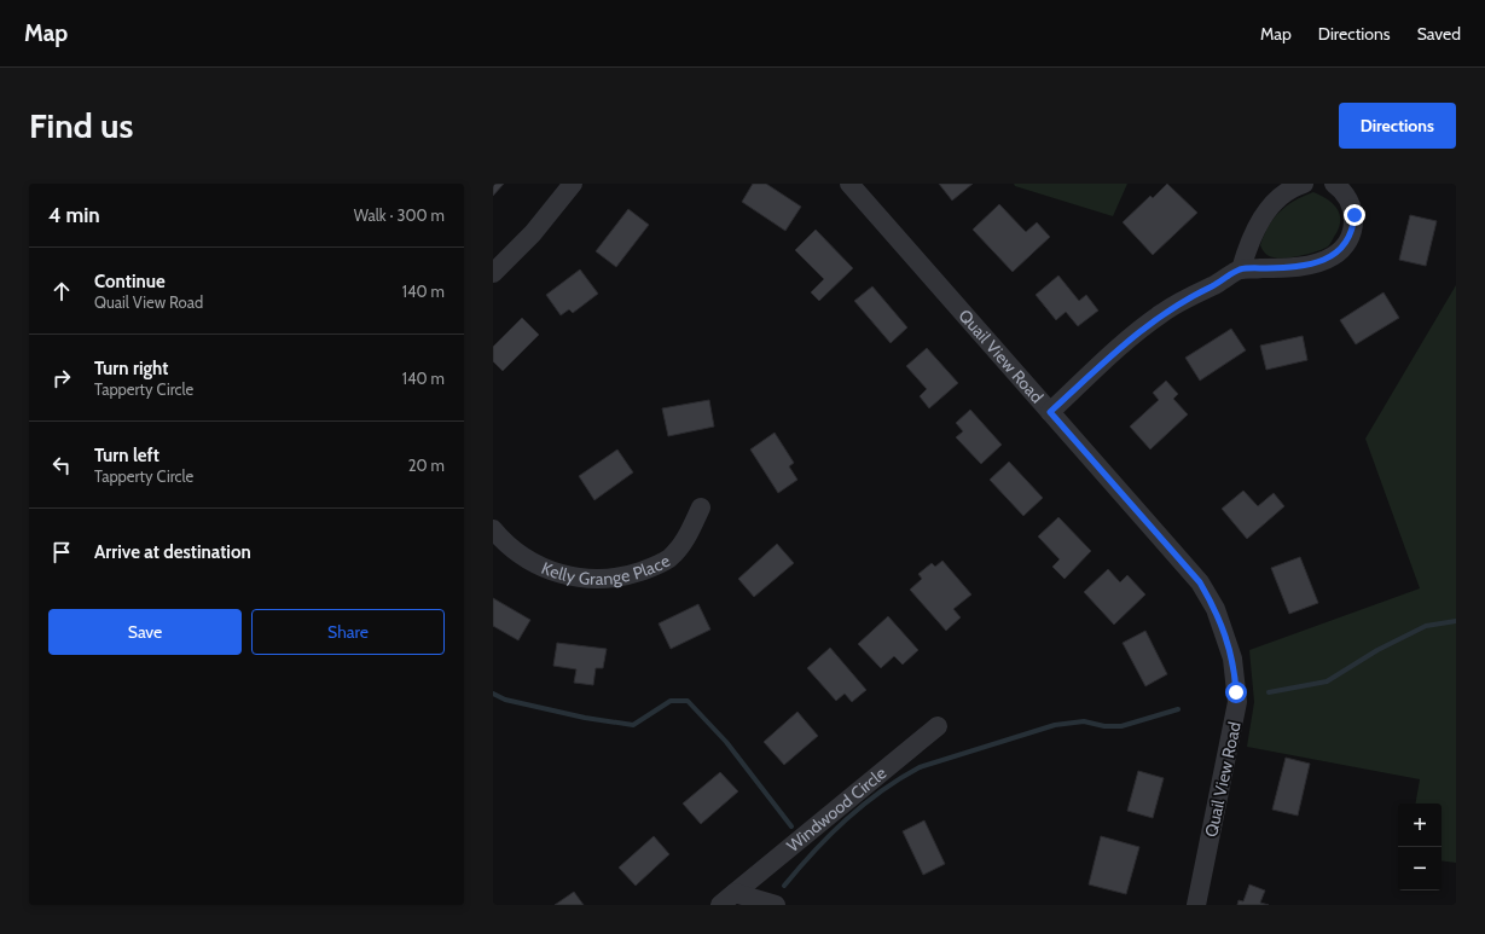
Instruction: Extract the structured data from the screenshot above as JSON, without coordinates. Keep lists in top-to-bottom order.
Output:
{
  "streets": {
    "street": ["Quail View Road", "Kelly Grange Place", "Windwood Circle"]
  },
  "page": {
    "header": "Map",
    "nav": ["Map", "Directions", "Saved"],
    "buttons": [
      "Directions",
      ["Save", "Share"]
    ],
    "title": "Find us",
    "heading": ["4 min", "Walk · 300 m"],
    "list": [
      ["Continue", "Quail View Road", "140 m"],
      ["Turn right", "Tapperty Circle", "140 m"],
      ["Turn left", "Tapperty Circle", "20 m"],
      "Arrive at destination"
    ],
    "map_buttons": ["+", "−"]
  }
}
